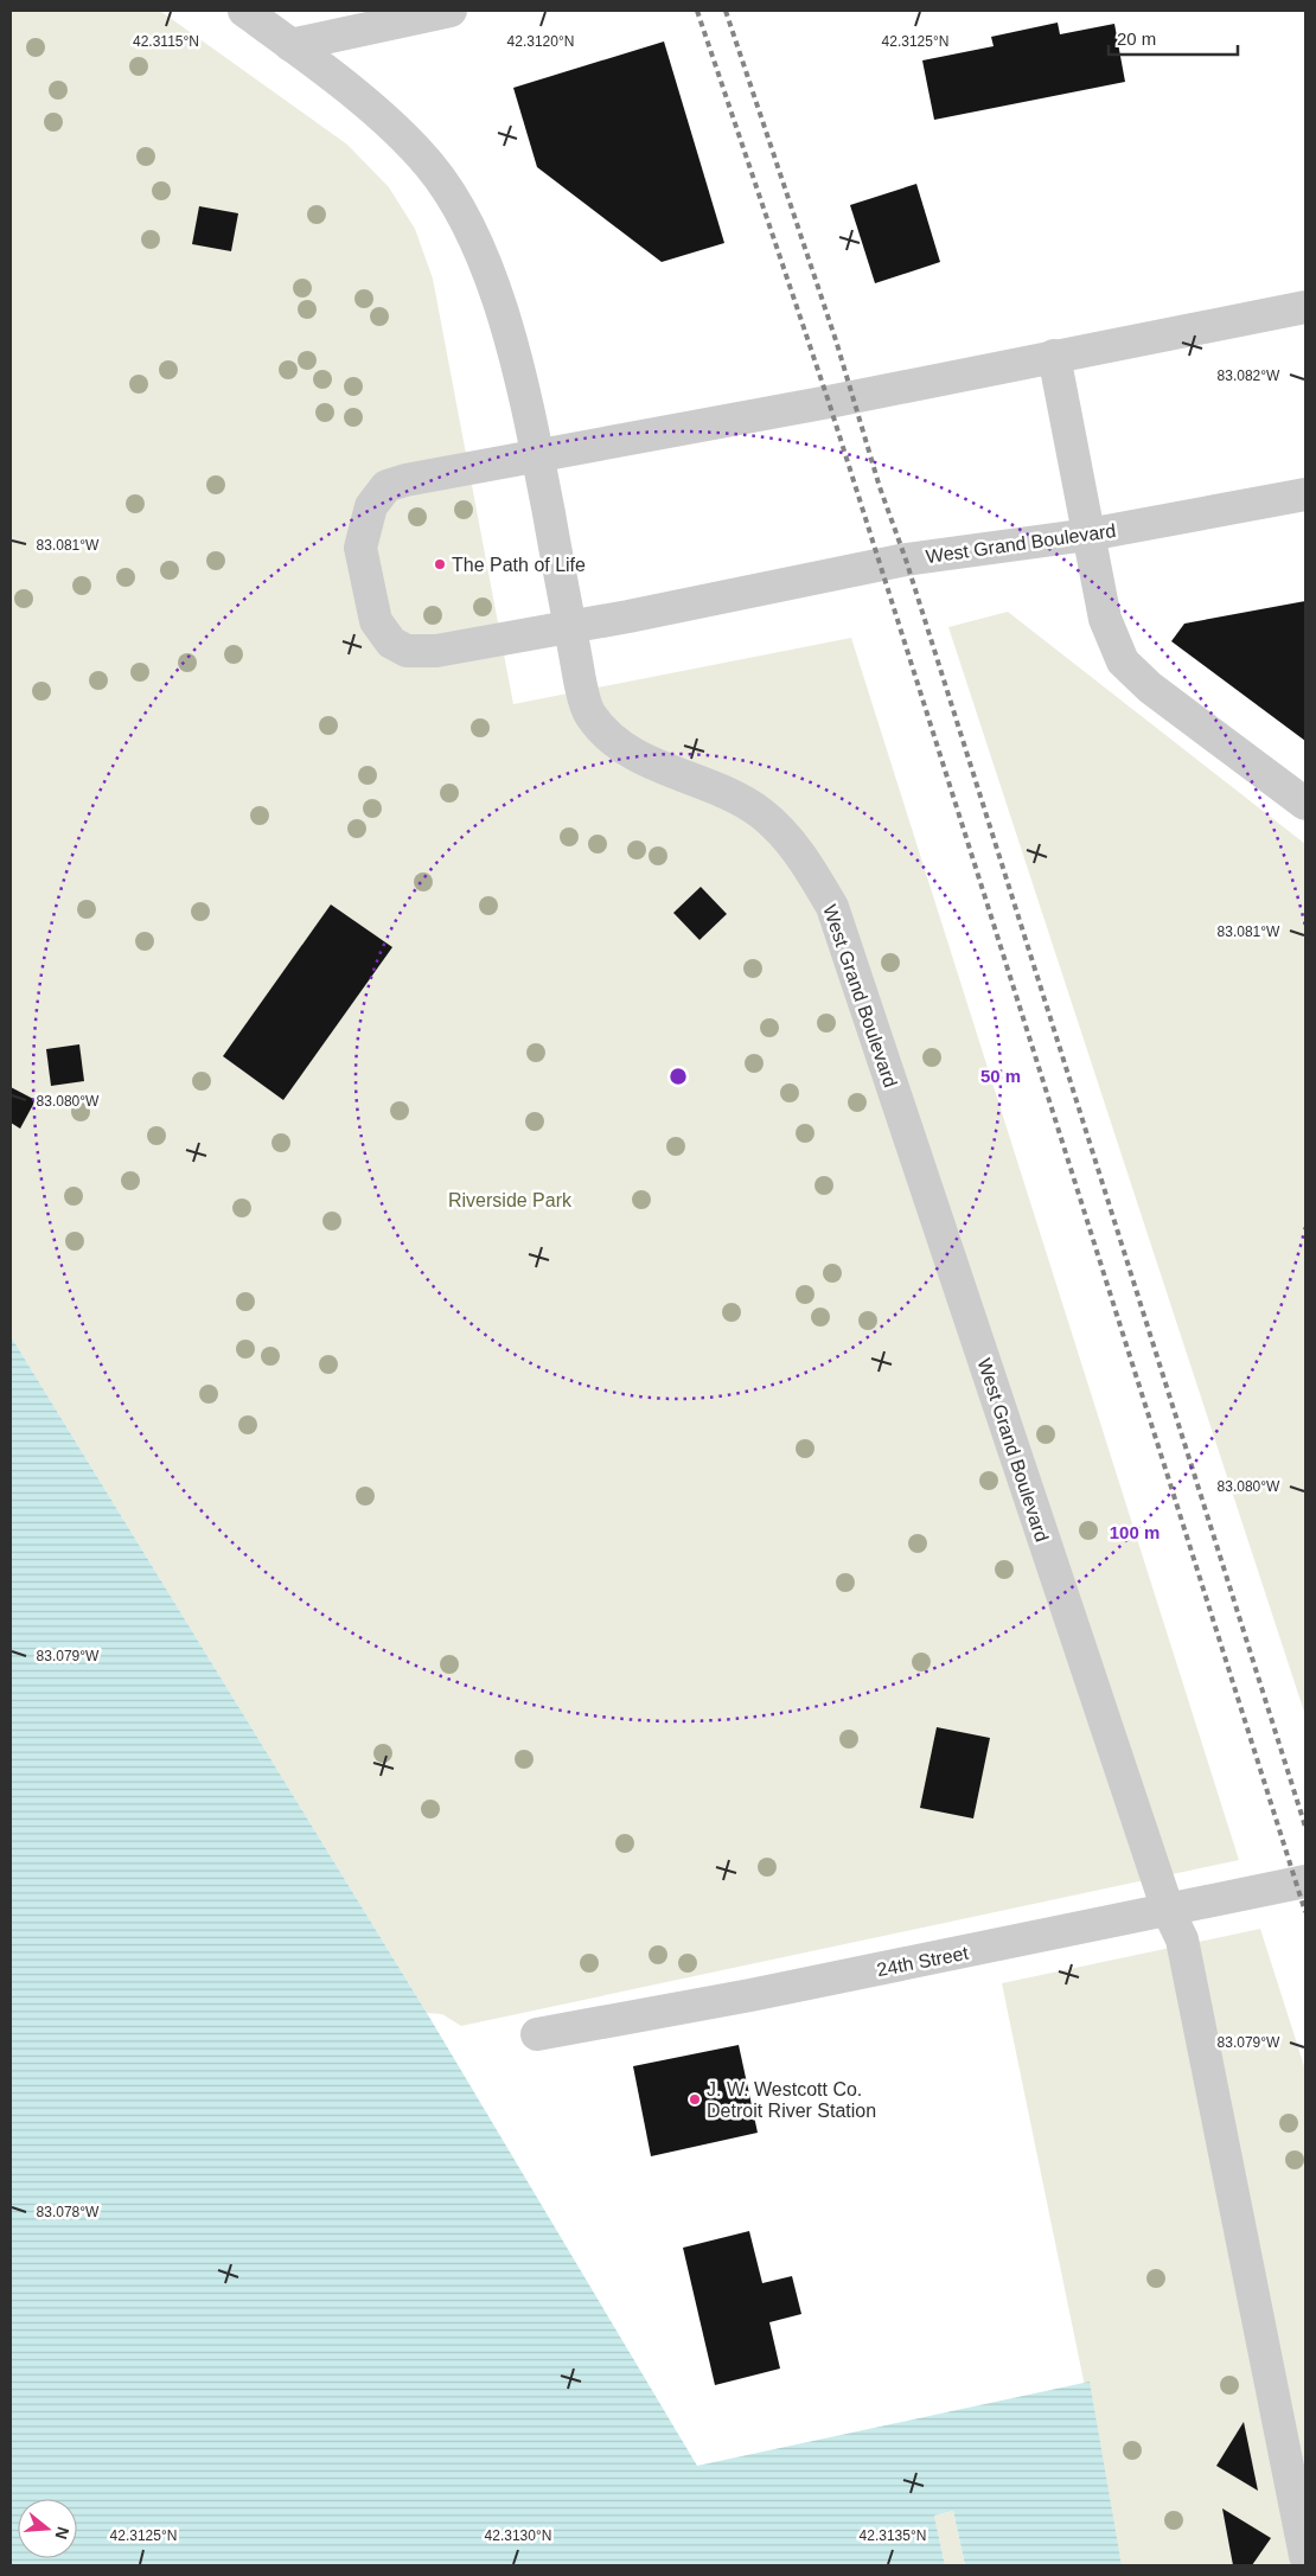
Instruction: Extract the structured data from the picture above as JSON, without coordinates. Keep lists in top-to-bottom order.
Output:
{
  "streets": {
    "street": ["West Grand Boulevard", "24th Street"]
  },
  "crossings": [
    ["West Grand Boulevard", "24th Street"]
  ],
  "parks": ["Riverside Park"],
  "places": ["The Path of Life", "J. W. Westcott Co. Detroit River Station"],
  "scale_bar": "20 m",
  "north": "right",
  "coordinates": [
    "42.3115°N",
    "42.3120°N",
    "42.3125°N",
    "83.082°W",
    "83.081°W",
    "83.080°W",
    "83.079°W",
    "83.078°W",
    "42.3130°N",
    "42.3135°N"
  ],
  "rings": ["50 m", "100 m"]
}
